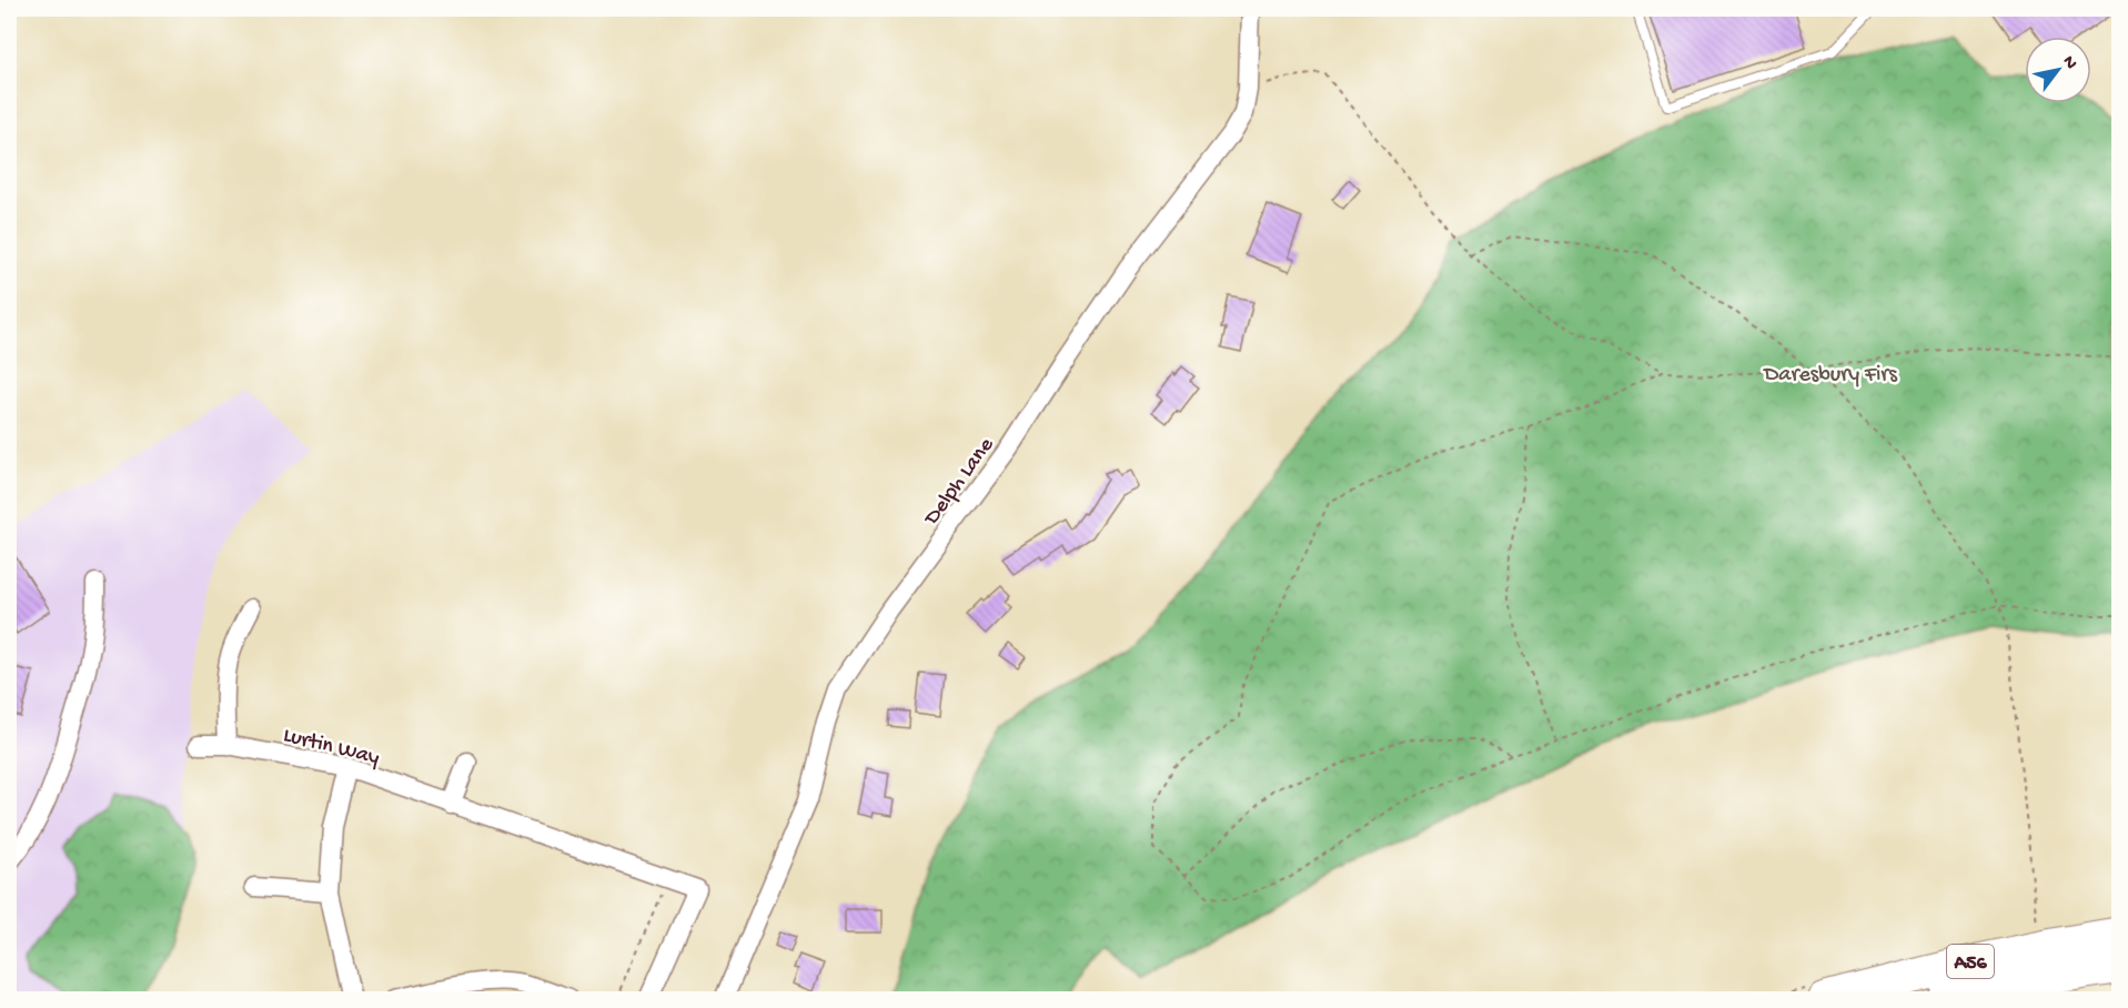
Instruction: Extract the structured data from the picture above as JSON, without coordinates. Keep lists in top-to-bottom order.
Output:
{
  "streets": {
    "highway": ["A56"],
    "street": ["Delph Lane", "Lurtin Way"]
  },
  "parks": ["Daresbury Firs"],
  "north": "top right"
}
